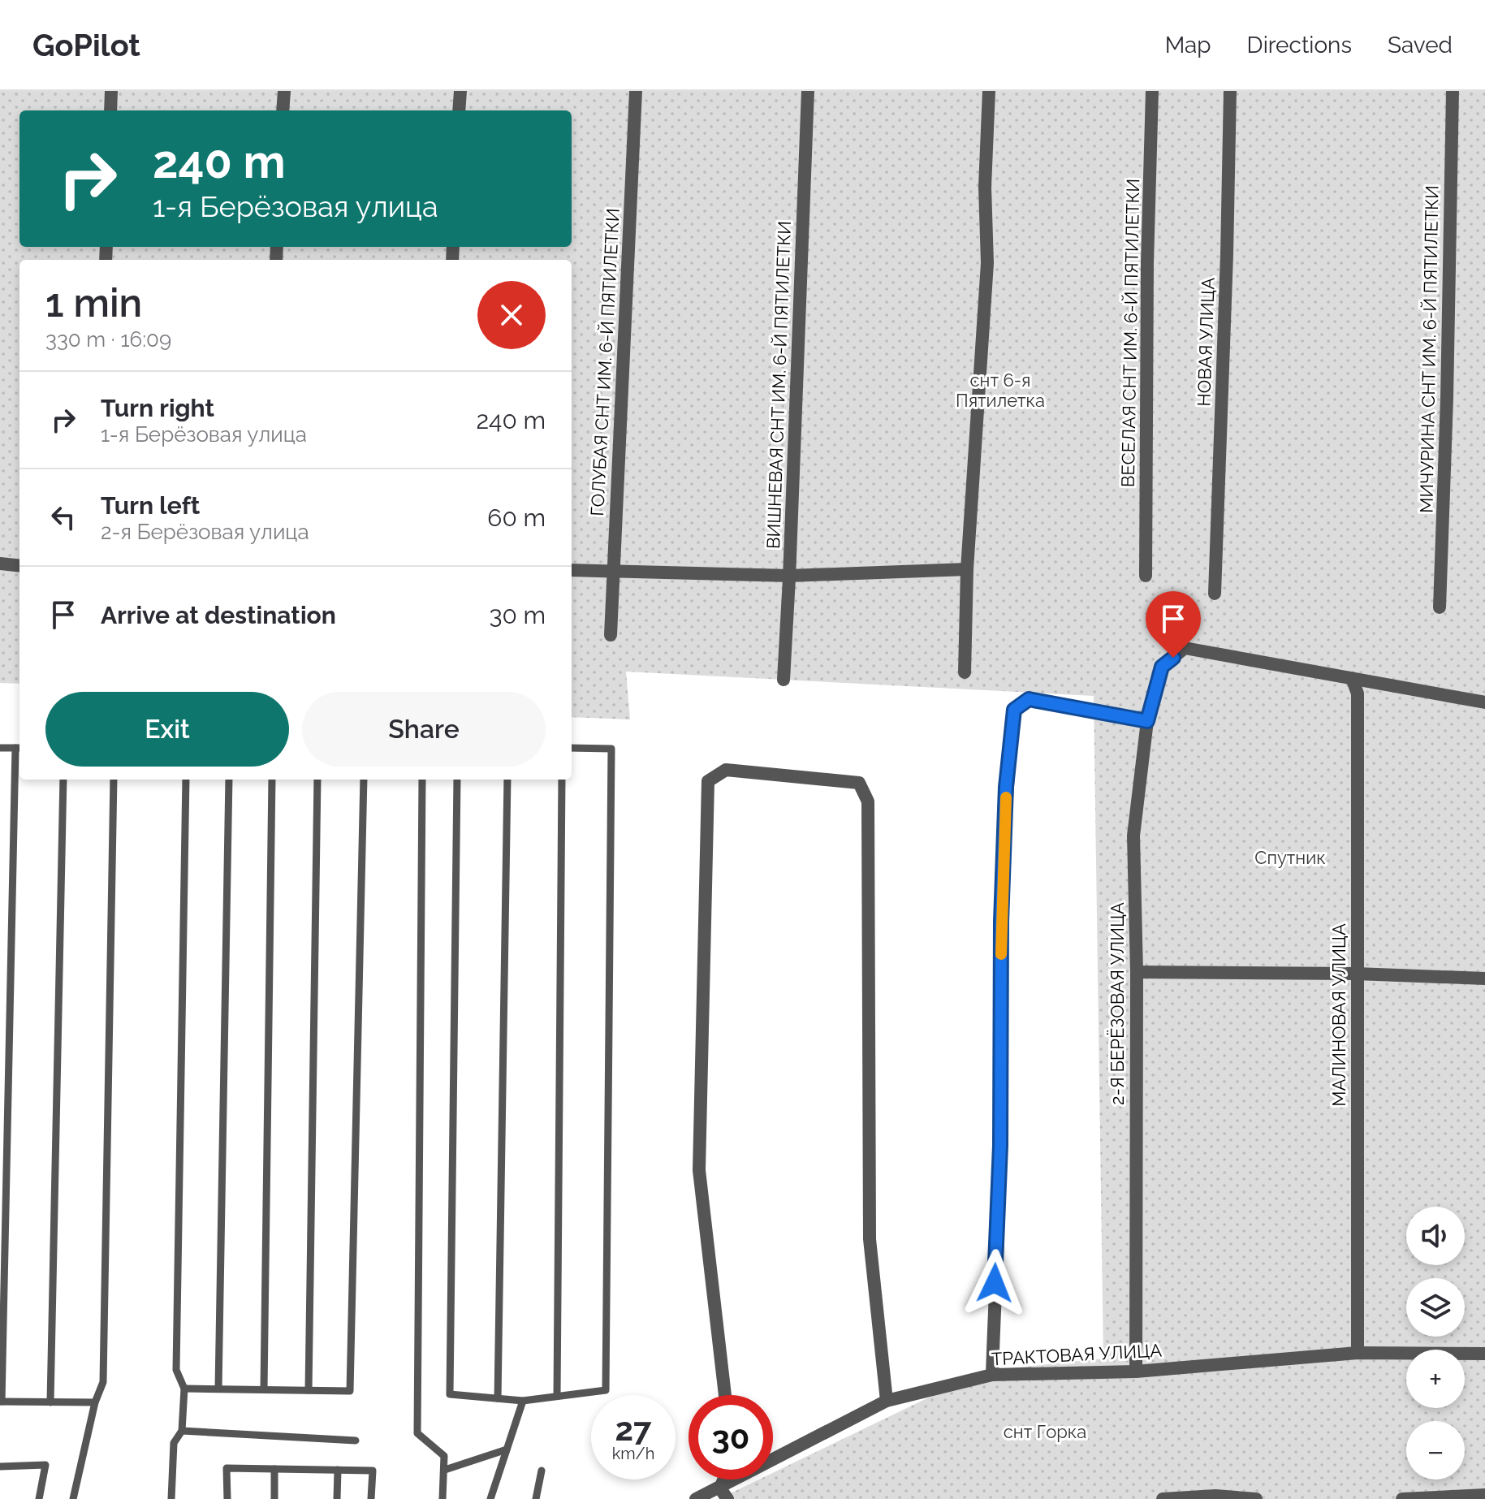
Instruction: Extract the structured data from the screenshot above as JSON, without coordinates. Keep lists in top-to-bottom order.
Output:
{
  "streets": {
    "street": [
      "ВЕСЕЛАЯ СНТ ИМ. 6-Й ПЯТИЛЕТКИ",
      "НОВАЯ УЛИЦА",
      "МИЧУРИНА СНТ ИМ. 6-Й ПЯТИЛЕТКИ",
      "ГОЛУБАЯ СНТ ИМ. 6-Й ПЯТИЛЕТКИ",
      "ВИШНЕВАЯ СНТ ИМ. 6-Й ПЯТИЛЕТКИ",
      "2-Я БЕРЁЗОВАЯ УЛИЦА",
      "МАЛИНОВАЯ УЛИЦА",
      "ТРАКТОВАЯ УЛИЦА"
    ]
  },
  "crossings": [
    ["2-Я БЕРЁЗОВАЯ УЛИЦА", "МАЛИНОВАЯ УЛИЦА"],
    ["2-Я БЕРЁЗОВАЯ УЛИЦА", "ТРАКТОВАЯ УЛИЦА"],
    ["МАЛИНОВАЯ УЛИЦА", "ТРАКТОВАЯ УЛИЦА"]
  ],
  "parks": ["снт 6-я Пятилетка", "Спутник", "снт Горка"],
  "page": {
    "header": "GoPilot",
    "nav": ["Map", "Directions", "Saved"],
    "turn": ["240 m", "1-я Берёзовая улица"],
    "heading": ["1 min", "330 m · 16:09"],
    "list": [
      {
        "name": "Turn right",
        "note": "1-я Берёзовая улица",
        "value": "240 m"
      },
      {
        "name": "Turn left",
        "note": "2-я Берёзовая улица",
        "value": "60 m"
      },
      {
        "name": "Arrive at destination",
        "value": "30 m"
      }
    ],
    "buttons": ["Exit", "Share"],
    "map_buttons": ["+", "−"],
    "speed": "27 km/h",
    "limit": "30"
  }
}
